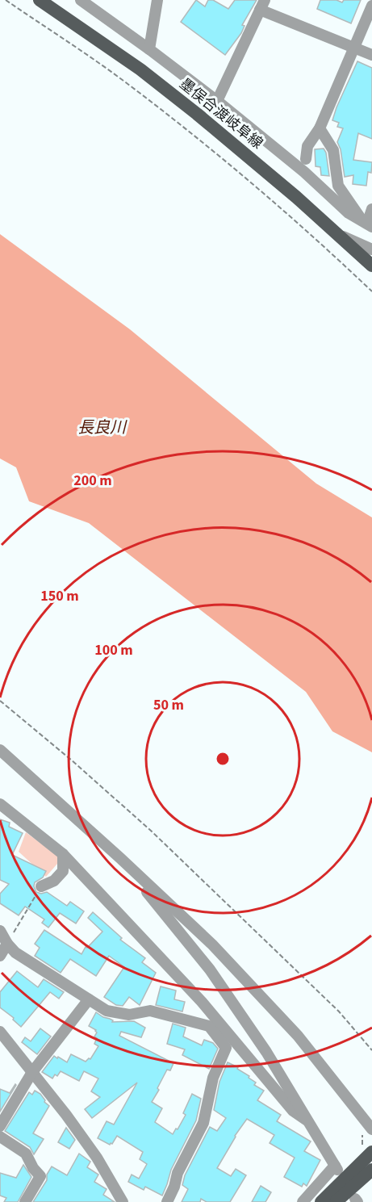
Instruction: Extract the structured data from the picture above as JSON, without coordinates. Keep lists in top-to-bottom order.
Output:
{
  "streets": {
    "main road": ["墨俣合渡岐阜線"]
  },
  "water": ["長良川"],
  "rings": [
    "200 m",
    "150 m",
    "100 m",
    "50 m"
  ]
}
